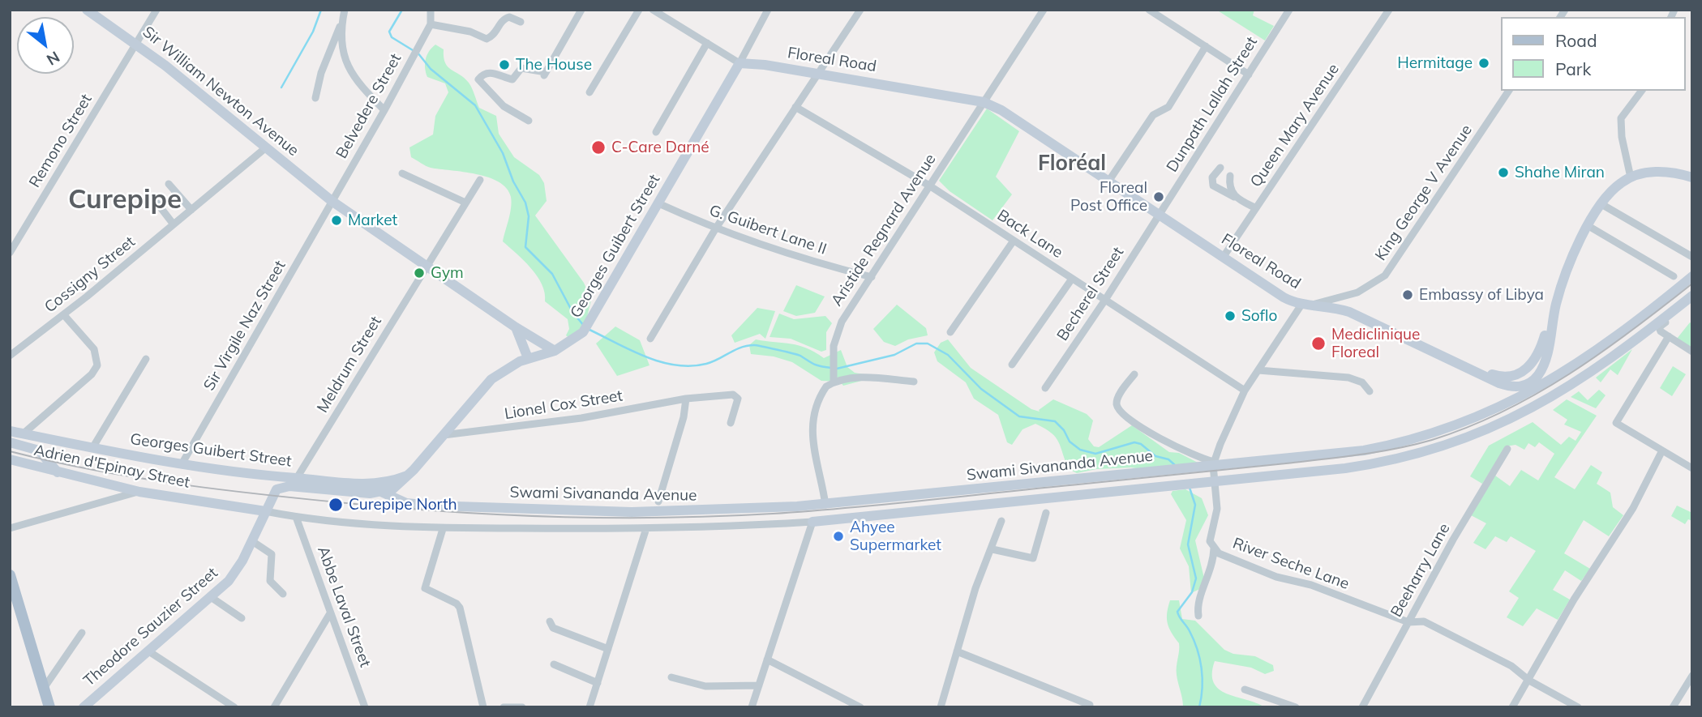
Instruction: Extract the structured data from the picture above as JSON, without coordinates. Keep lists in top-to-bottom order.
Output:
{
  "streets": {
    "street": [
      "Floreal Road",
      "Sir William Newton Avenue",
      "Dunpath Lallah Street",
      "Belvedere Street",
      "Queen Mary Avenue",
      "Remono Street",
      "King George V Avenue",
      "G. Guibert Lane II",
      "Aristide Regnard Avenue",
      "Back Lane",
      "Georges Guibert Street",
      "Cossigny Street",
      "Becherel Street",
      "Sir Virgile Naz Street",
      "Meldrum Street",
      "Lionel Cox Street",
      "Swami Sivananda Avenue",
      "Adrien d'Epinay Street",
      "River Seche Lane",
      "Beeharry Lane",
      "Abbe Laval Street",
      "Theodore Sauzier Street"
    ]
  },
  "crossings": [
    ["Floreal Road", "Dunpath Lallah Street"],
    ["Floreal Road", "Queen Mary Avenue"],
    ["Floreal Road", "King George V Avenue"],
    ["Floreal Road", "Aristide Regnard Avenue"],
    ["Floreal Road", "Georges Guibert Street"],
    ["Floreal Road", "Becherel Street"],
    ["Sir William Newton Avenue", "Belvedere Street"],
    ["Sir William Newton Avenue", "Remono Street"],
    ["Sir William Newton Avenue", "Cossigny Street"],
    ["Sir William Newton Avenue", "Sir Virgile Naz Street"],
    ["Sir William Newton Avenue", "Meldrum Street"],
    ["Dunpath Lallah Street", "Becherel Street"],
    ["Belvedere Street", "Sir Virgile Naz Street"],
    ["G. Guibert Lane II", "Aristide Regnard Avenue"],
    ["G. Guibert Lane II", "Georges Guibert Street"],
    ["Aristide Regnard Avenue", "Back Lane"],
    ["Back Lane", "Becherel Street"],
    ["Georges Guibert Street", "Sir Virgile Naz Street"],
    ["Georges Guibert Street", "Meldrum Street"],
    ["Georges Guibert Street", "Lionel Cox Street"],
    ["Georges Guibert Street", "Swami Sivananda Avenue"],
    ["Georges Guibert Street", "Theodore Sauzier Street"],
    ["Meldrum Street", "Theodore Sauzier Street"],
    ["Swami Sivananda Avenue", "River Seche Lane"],
    ["Adrien d'Epinay Street", "Theodore Sauzier Street"],
    ["River Seche Lane", "Beeharry Lane"]
  ],
  "districts": ["Floréal", "Curepipe"],
  "places": [
    "Hermitage",
    "The House",
    "C-Care Darné",
    "Shahe Miran",
    "Floreal Post Office",
    "Market",
    "Gym",
    "Embassy of Libya",
    "Soflo",
    "Mediclinique Floreal",
    "Curepipe North",
    "Ahyee Supermarket"
  ],
  "legend": ["Road", "Park"],
  "north": "bottom right"
}
